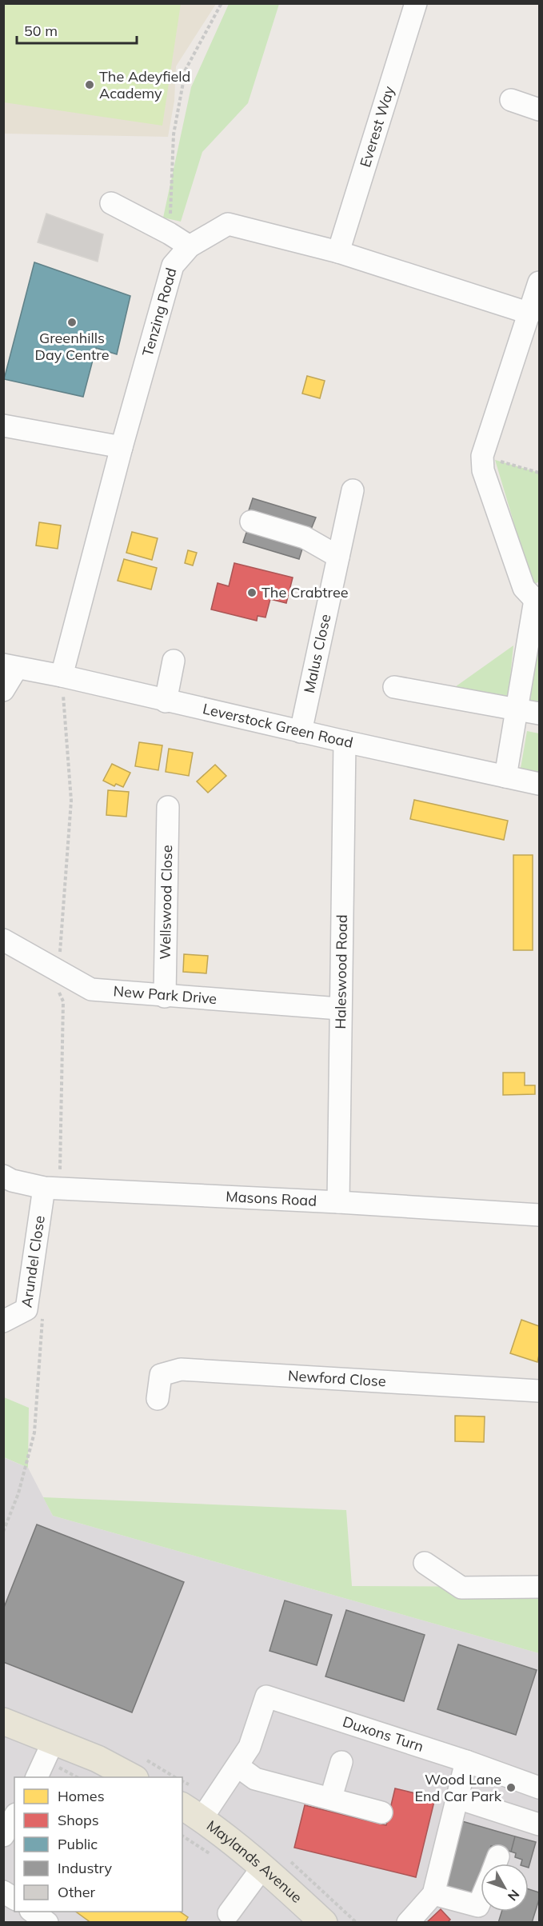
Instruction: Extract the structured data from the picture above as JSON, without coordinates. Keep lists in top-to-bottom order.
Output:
{
  "streets": {
    "main road": ["Maylands Avenue"],
    "street": [
      "Everest Way",
      "Tenzing Road",
      "Malus Close",
      "Leverstock Green Road",
      "Wellswood Close",
      "Haleswood Road",
      "New Park Drive",
      "Masons Road",
      "Arundel Close",
      "Newford Close",
      "Duxons Turn"
    ]
  },
  "crossings": [
    ["Everest Way", "Tenzing Road"],
    ["Tenzing Road", "Leverstock Green Road"],
    ["Malus Close", "Leverstock Green Road"],
    ["Leverstock Green Road", "Haleswood Road"],
    ["Wellswood Close", "New Park Drive"],
    ["Haleswood Road", "New Park Drive"],
    ["Haleswood Road", "Masons Road"],
    ["Masons Road", "Arundel Close"],
    ["Duxons Turn", "Maylands Avenue"]
  ],
  "places": [
    "The Adeyfield Academy",
    "Greenhills Day Centre",
    "The Crabtree",
    "Wood Lane End Car Park"
  ],
  "legend": [
    "Homes",
    "Shops",
    "Public",
    "Industry",
    "Other"
  ],
  "scale_bar": "50 m",
  "north": "bottom right"
}
